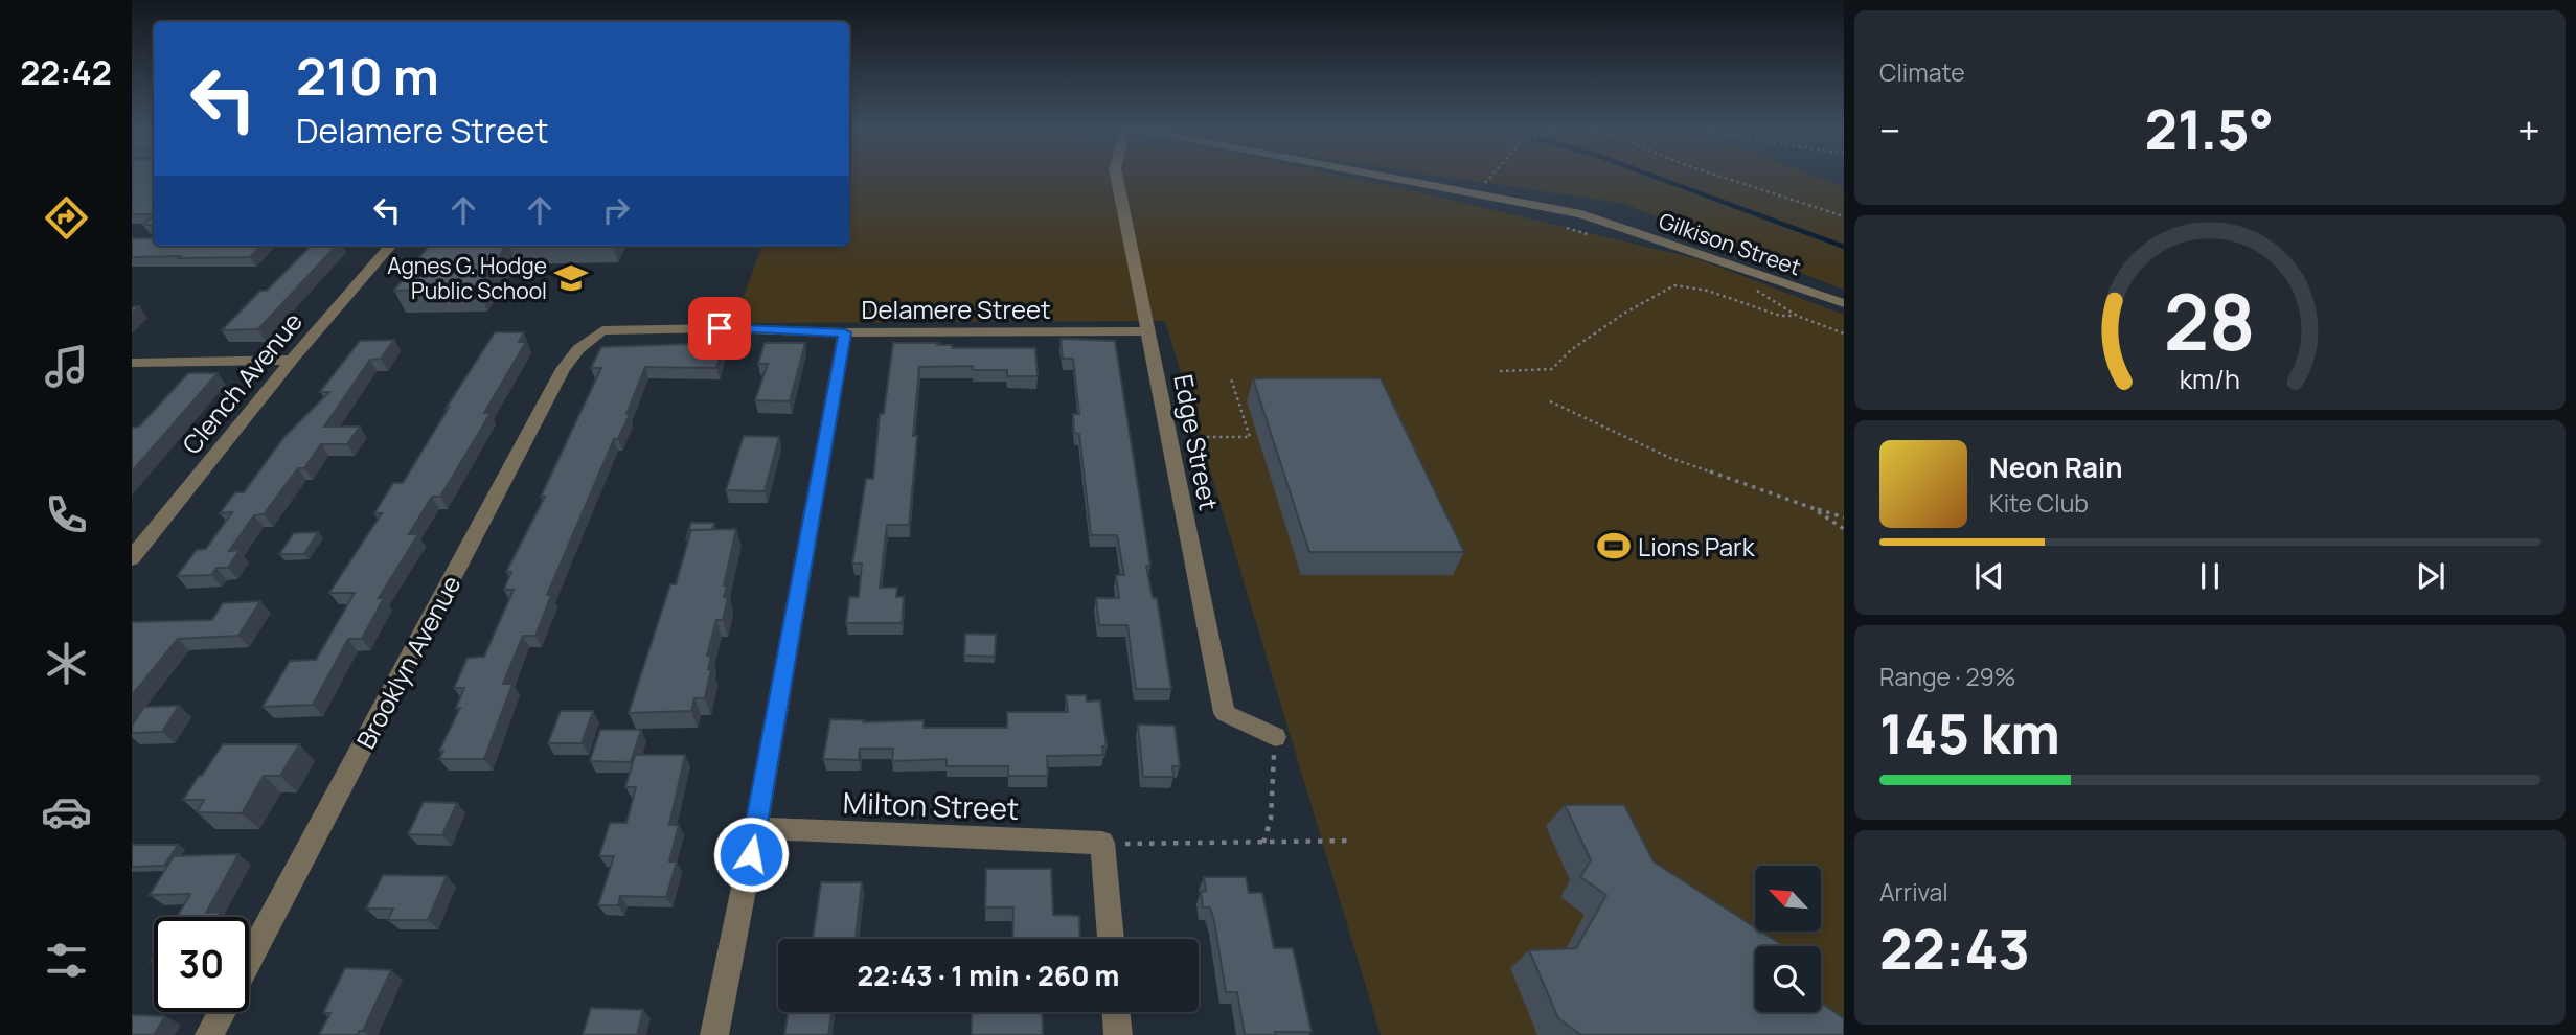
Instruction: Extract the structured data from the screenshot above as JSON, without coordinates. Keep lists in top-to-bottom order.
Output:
{
  "streets": {
    "street": [
      "Gilkison Street",
      "Delamere Street",
      "Clench Avenue",
      "Edge Street",
      "Brooklyn Avenue",
      "Milton Street"
    ]
  },
  "crossings": [
    ["Delamere Street", "Edge Street"],
    ["Delamere Street", "Brooklyn Avenue"]
  ],
  "places": {
    "school or university": ["Agnes G. Hodge Public School"],
    "sports": ["Lions Park"]
  },
  "north": "top left",
  "page": {
    "tabs": "22:42",
    "tile": [
      "Climate",
      ["Range · 29%", "145 km"],
      ["Arrival", "22:43"]
    ],
    "turn": ["210 m", "Delamere Street"],
    "heat": ["−", "21.5°", "+"],
    "song": ["Neon Rain", "Kite Club"],
    "limit": "30",
    "trip": "22:43 · 1 min · 260 m",
    "gauge": ["28", "km/h"]
  }
}
